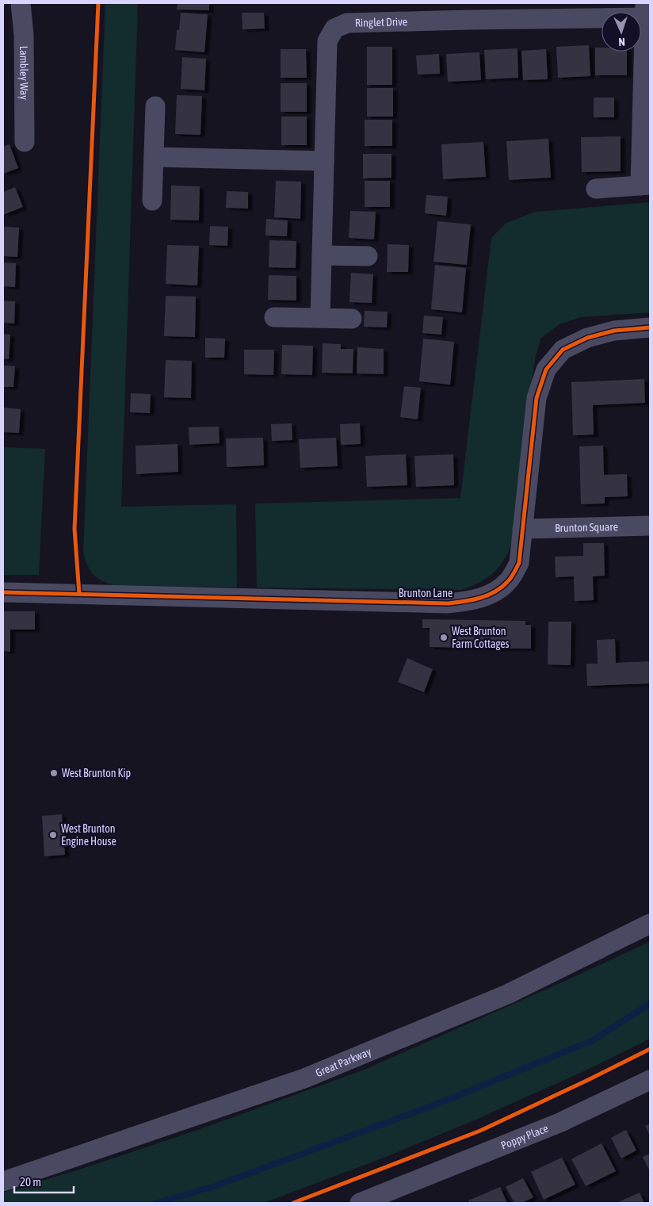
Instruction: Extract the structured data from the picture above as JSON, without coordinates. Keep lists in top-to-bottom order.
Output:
{
  "streets": {
    "street": [
      "Ringlet Drive",
      "Lambley Way",
      "Brunton Square",
      "Brunton Lane",
      "Great Parkway",
      "Poppy Place"
    ]
  },
  "crossings": [
    ["Brunton Square", "Brunton Lane"]
  ],
  "places": ["West Brunton Farm Cottages", "West Brunton Kip", "West Brunton Engine House"],
  "scale_bar": "20 m",
  "north": "bottom"
}
